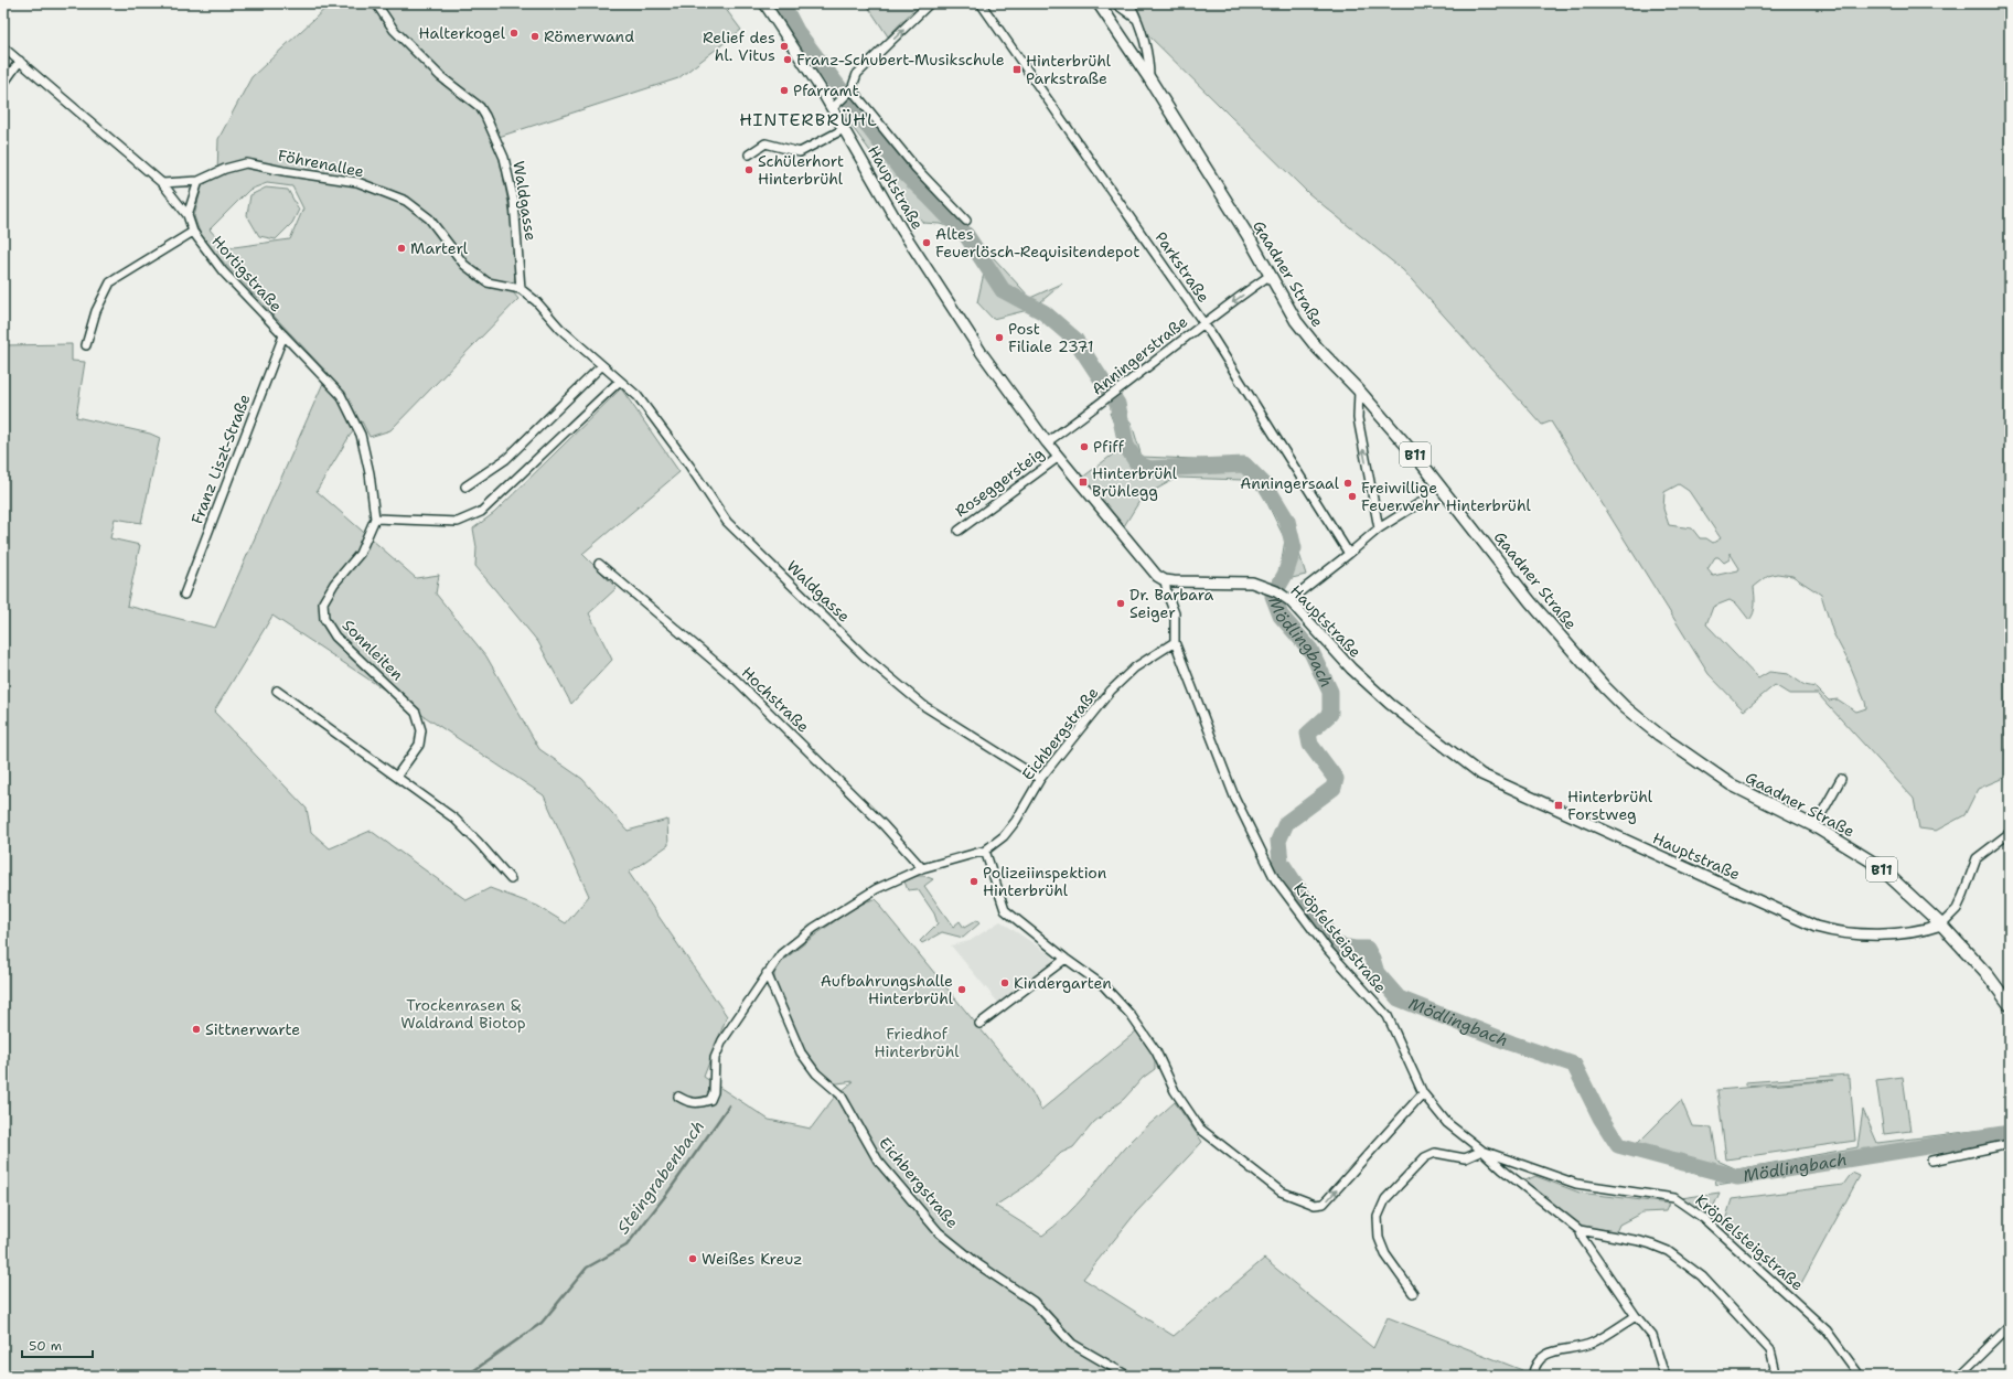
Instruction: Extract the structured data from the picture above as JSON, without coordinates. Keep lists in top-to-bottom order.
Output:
{
  "streets": {
    "main road": ["Hauptstraße", "Gaadner Straße", "B11"],
    "street": [
      "Föhrenallee",
      "Waldgasse",
      "Parkstraße",
      "Hortigstraße",
      "Anningerstraße",
      "Franz Liszt-Straße",
      "Roseggersteig",
      "Sonnleiten",
      "Hochstraße",
      "Eichbergstraße",
      "Kröpfelsteigstraße"
    ]
  },
  "crossings": [
    ["Föhrenallee", "Waldgasse"],
    ["Föhrenallee", "Hortigstraße"],
    ["Hauptstraße", "Gaadner Straße"],
    ["Hauptstraße", "Anningerstraße"],
    ["Hauptstraße", "Roseggersteig"],
    ["Waldgasse", "Eichbergstraße"],
    ["Parkstraße", "Anningerstraße"],
    ["Hortigstraße", "Franz Liszt-Straße"],
    ["Hortigstraße", "Sonnleiten"],
    ["Gaadner Straße", "Anningerstraße"],
    ["Hochstraße", "Eichbergstraße"],
    ["Eichbergstraße", "Kröpfelsteigstraße"]
  ],
  "districts": ["HINTERBRÜHL"],
  "water": ["Mödlingbach", "Steingrabenbach"],
  "parks": ["Trockenrasen & Waldrand Biotop", "Friedhof Hinterbrühl"],
  "places": {
    "other": [
      "Halterkogel",
      "Römerwand",
      "Relief des hl. Vitus",
      "Franz-Schubert-Musikschule",
      "Pfarramt",
      "Schülerhort Hinterbrühl",
      "Altes Feuerlösch-Requisitendepot",
      "Marterl",
      "Post Filiale 2371",
      "Pfiff",
      "Anningersaal",
      "Freiwillige Feuerwehr Hinterbrühl",
      "Dr. Barbara Seiger",
      "Polizeiinspektion Hinterbrühl",
      "Kindergarten",
      "Aufbahrungshalle Hinterbrühl",
      "Sittnerwarte",
      "Weißes Kreuz"
    ],
    "transit": ["Hinterbrühl Parkstraße", "Hinterbrühl Brühlegg", "Hinterbrühl Forstweg"]
  },
  "scale_bar": "50 m"
}
